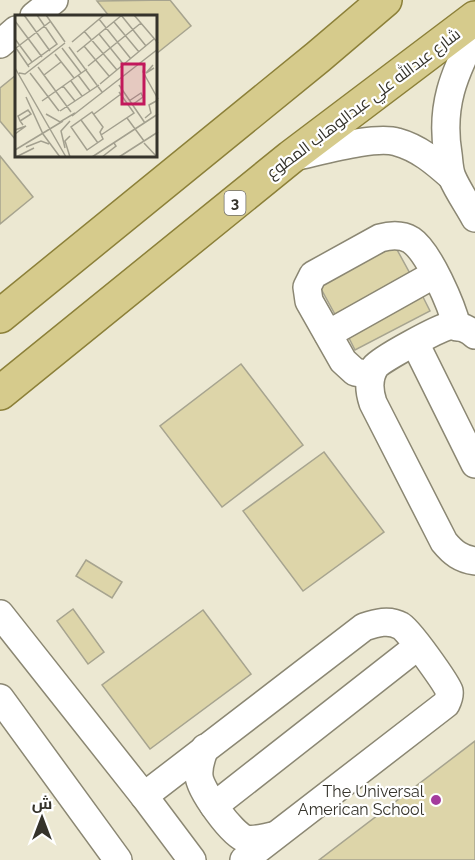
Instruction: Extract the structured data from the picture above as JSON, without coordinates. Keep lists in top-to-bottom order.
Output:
{
  "streets": {
    "main road": ["شارع عبدالله علي عبدالوهاب المطوع", "3"]
  },
  "places": ["The Universal American School"],
  "north": "top"
}
